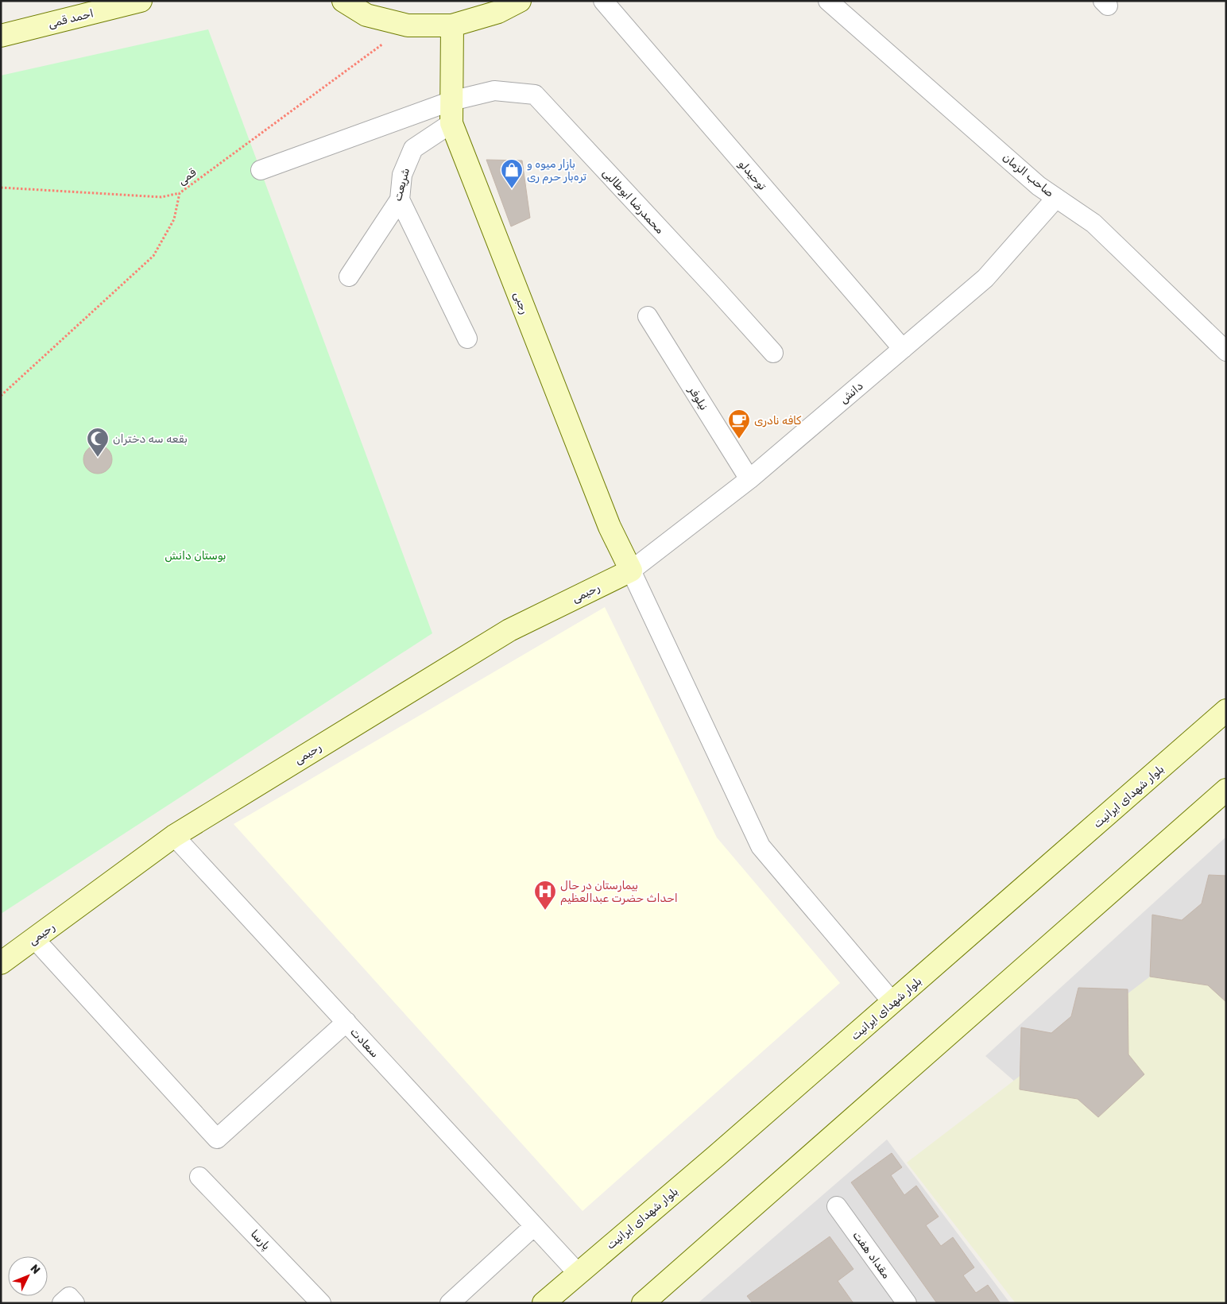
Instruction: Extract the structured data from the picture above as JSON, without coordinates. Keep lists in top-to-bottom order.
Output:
{
  "streets": {
    "street": [
      "احمد قمی",
      "توحیدلو",
      "صاحب الزمان",
      "شریعت",
      "محمدرضا ابوطالبی",
      "رجبی",
      "دانش",
      "نیلوفر",
      "رحیمی",
      "بلوار شهدای ایرانیت",
      "سعادت",
      "پارسا",
      "مقداد هفت"
    ],
    "path": ["قمی"]
  },
  "crossings": [
    ["توحیدلو", "دانش"],
    ["صاحب الزمان", "دانش"],
    ["شریعت", "رجبی"],
    ["محمدرضا ابوطالبی", "رجبی"],
    ["رجبی", "دانش"],
    ["رجبی", "رحیمی"],
    ["دانش", "نیلوفر"],
    ["دانش", "رحیمی"],
    ["رحیمی", "سعادت"],
    ["بلوار شهدای ایرانیت", "سعادت"]
  ],
  "parks": ["بوستان دانش"],
  "places": {
    "shop": ["بازار میوه و تره‌بار حرم ری"],
    "cafe": ["کافه نادری"],
    "mosque": ["بقعه سه دختران"],
    "hospital": ["بیمارستان در حال احداث حضرت عبدالعظیم"]
  },
  "north": "top right"
}
